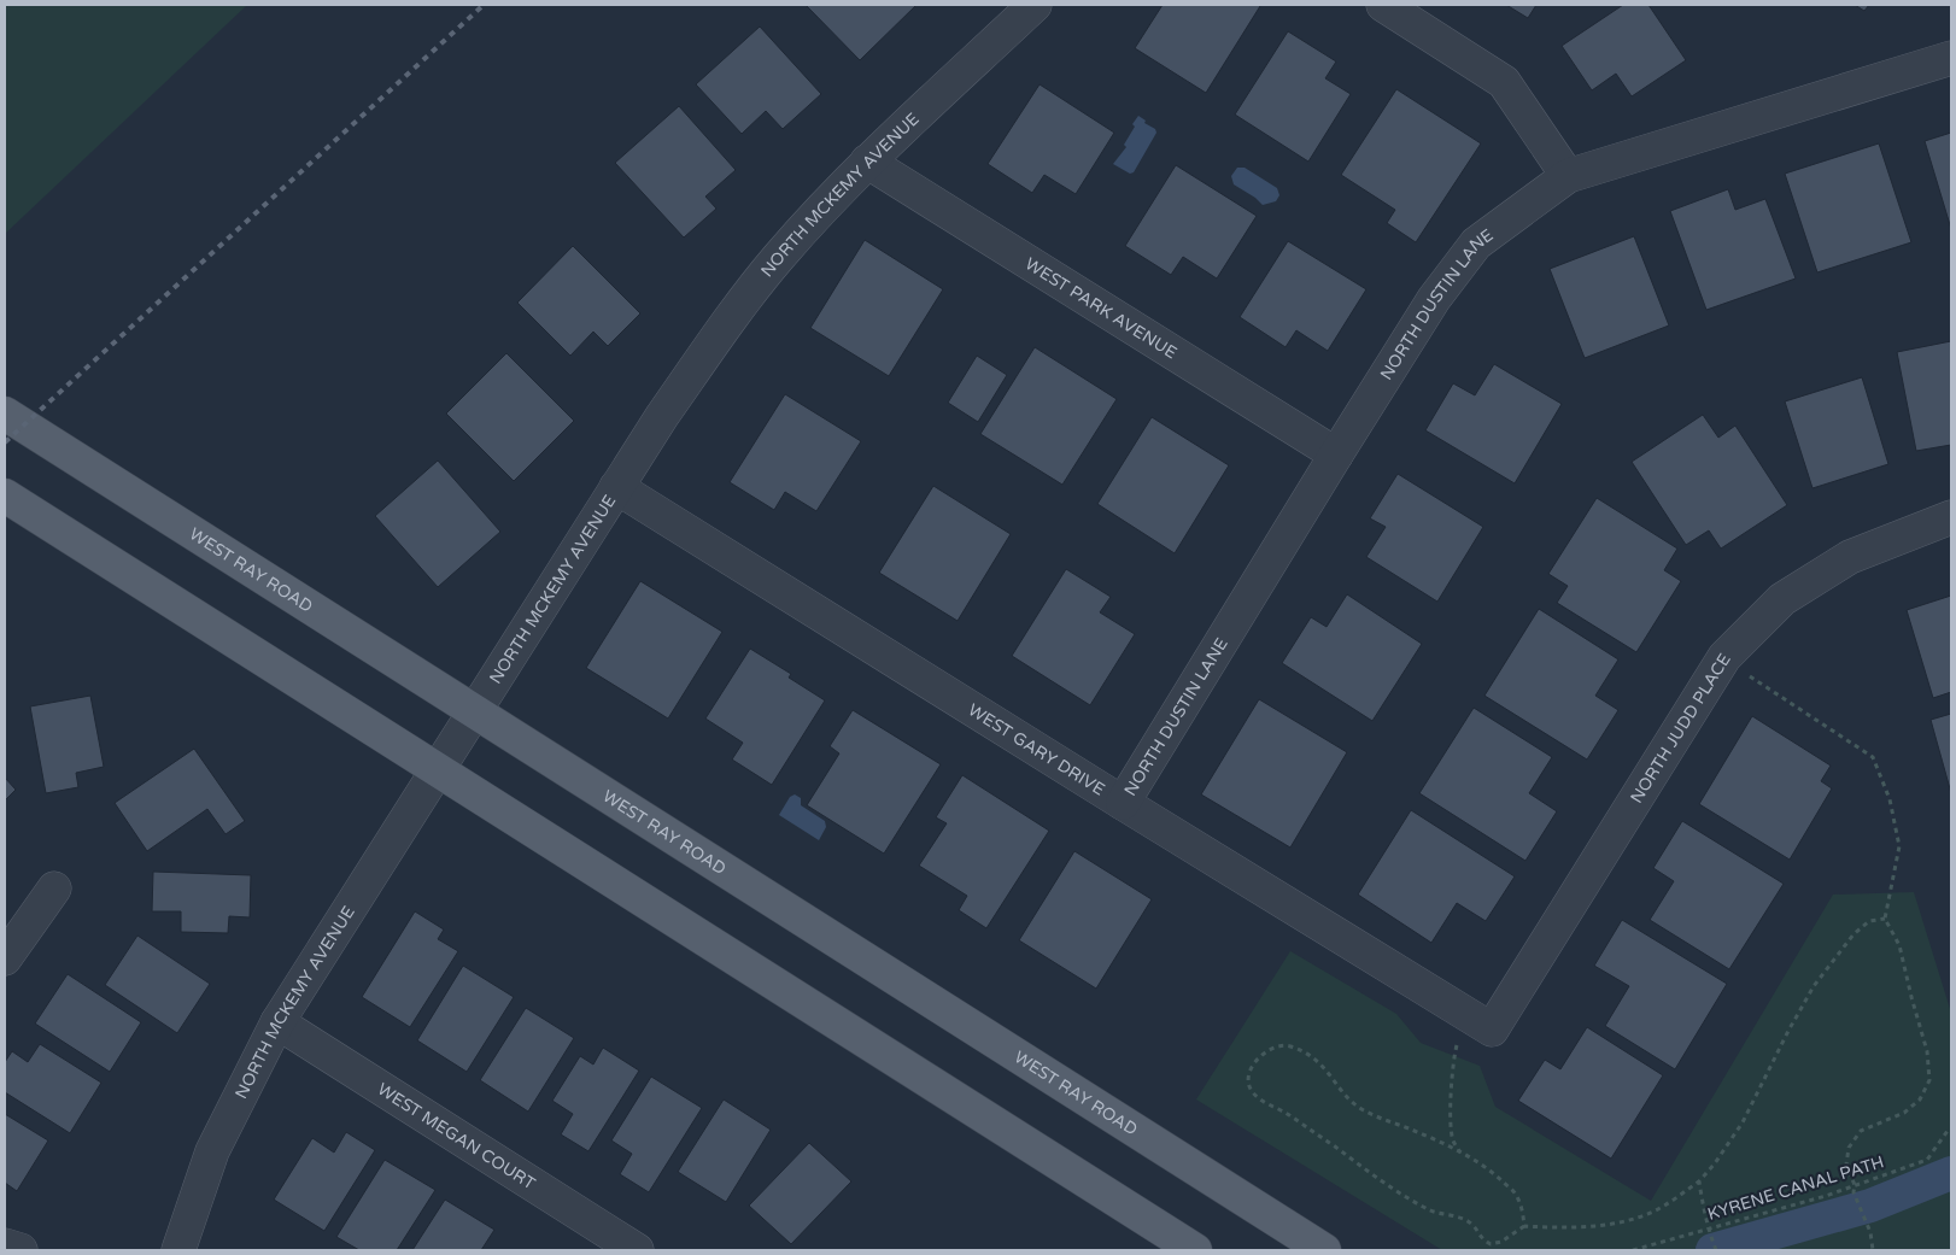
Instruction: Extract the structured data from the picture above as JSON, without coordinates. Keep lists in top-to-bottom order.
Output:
{
  "streets": {
    "main road": ["WEST RAY ROAD"],
    "street": [
      "NORTH MCKEMY AVENUE",
      "WEST PARK AVENUE",
      "NORTH DUSTIN LANE",
      "NORTH JUDD PLACE",
      "WEST GARY DRIVE",
      "WEST MEGAN COURT"
    ],
    "path": ["KYRENE CANAL PATH"]
  },
  "crossings": [
    ["NORTH MCKEMY AVENUE", "WEST PARK AVENUE"],
    ["NORTH MCKEMY AVENUE", "WEST RAY ROAD"],
    ["NORTH MCKEMY AVENUE", "WEST GARY DRIVE"],
    ["NORTH MCKEMY AVENUE", "WEST MEGAN COURT"],
    ["WEST PARK AVENUE", "NORTH DUSTIN LANE"],
    ["NORTH DUSTIN LANE", "WEST GARY DRIVE"],
    ["NORTH JUDD PLACE", "WEST GARY DRIVE"]
  ]
}
